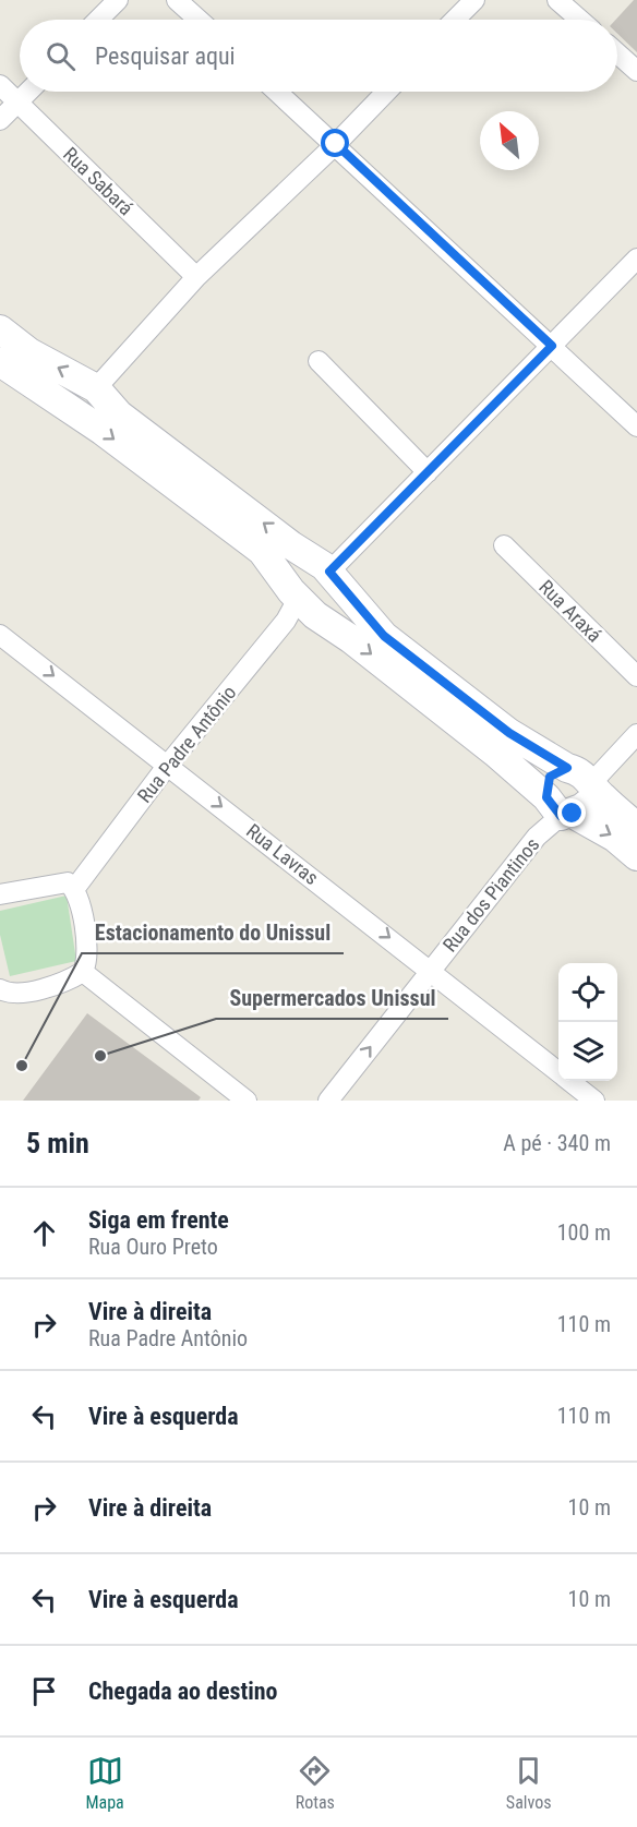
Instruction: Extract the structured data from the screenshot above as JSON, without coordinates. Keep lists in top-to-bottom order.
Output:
{
  "streets": {
    "street": [
      "Rua Sabará",
      "Rua Araxá",
      "Rua Padre Antônio",
      "Rua Lavras",
      "Rua dos Piantinos"
    ]
  },
  "crossings": [
    ["Rua Padre Antônio", "Rua Lavras"],
    ["Rua Lavras", "Rua dos Piantinos"]
  ],
  "one_way": ["Rua Lavras", "Rua dos Piantinos"],
  "places": ["Supermercados Unissul", "Estacionamento do Unissul"],
  "north": "top left",
  "page": {
    "search": "Pesquisar aqui",
    "heading": ["5 min", "A pé · 340 m"],
    "list": [
      ["Siga em frente", "Rua Ouro Preto", "100 m"],
      ["Vire à direita", "Rua Padre Antônio", "110 m"],
      ["Vire à esquerda", "110 m"],
      ["Vire à direita", "10 m"],
      ["Vire à esquerda", "10 m"],
      "Chegada ao destino"
    ],
    "nav": ["Mapa", "Rotas", "Salvos"]
  }
}
